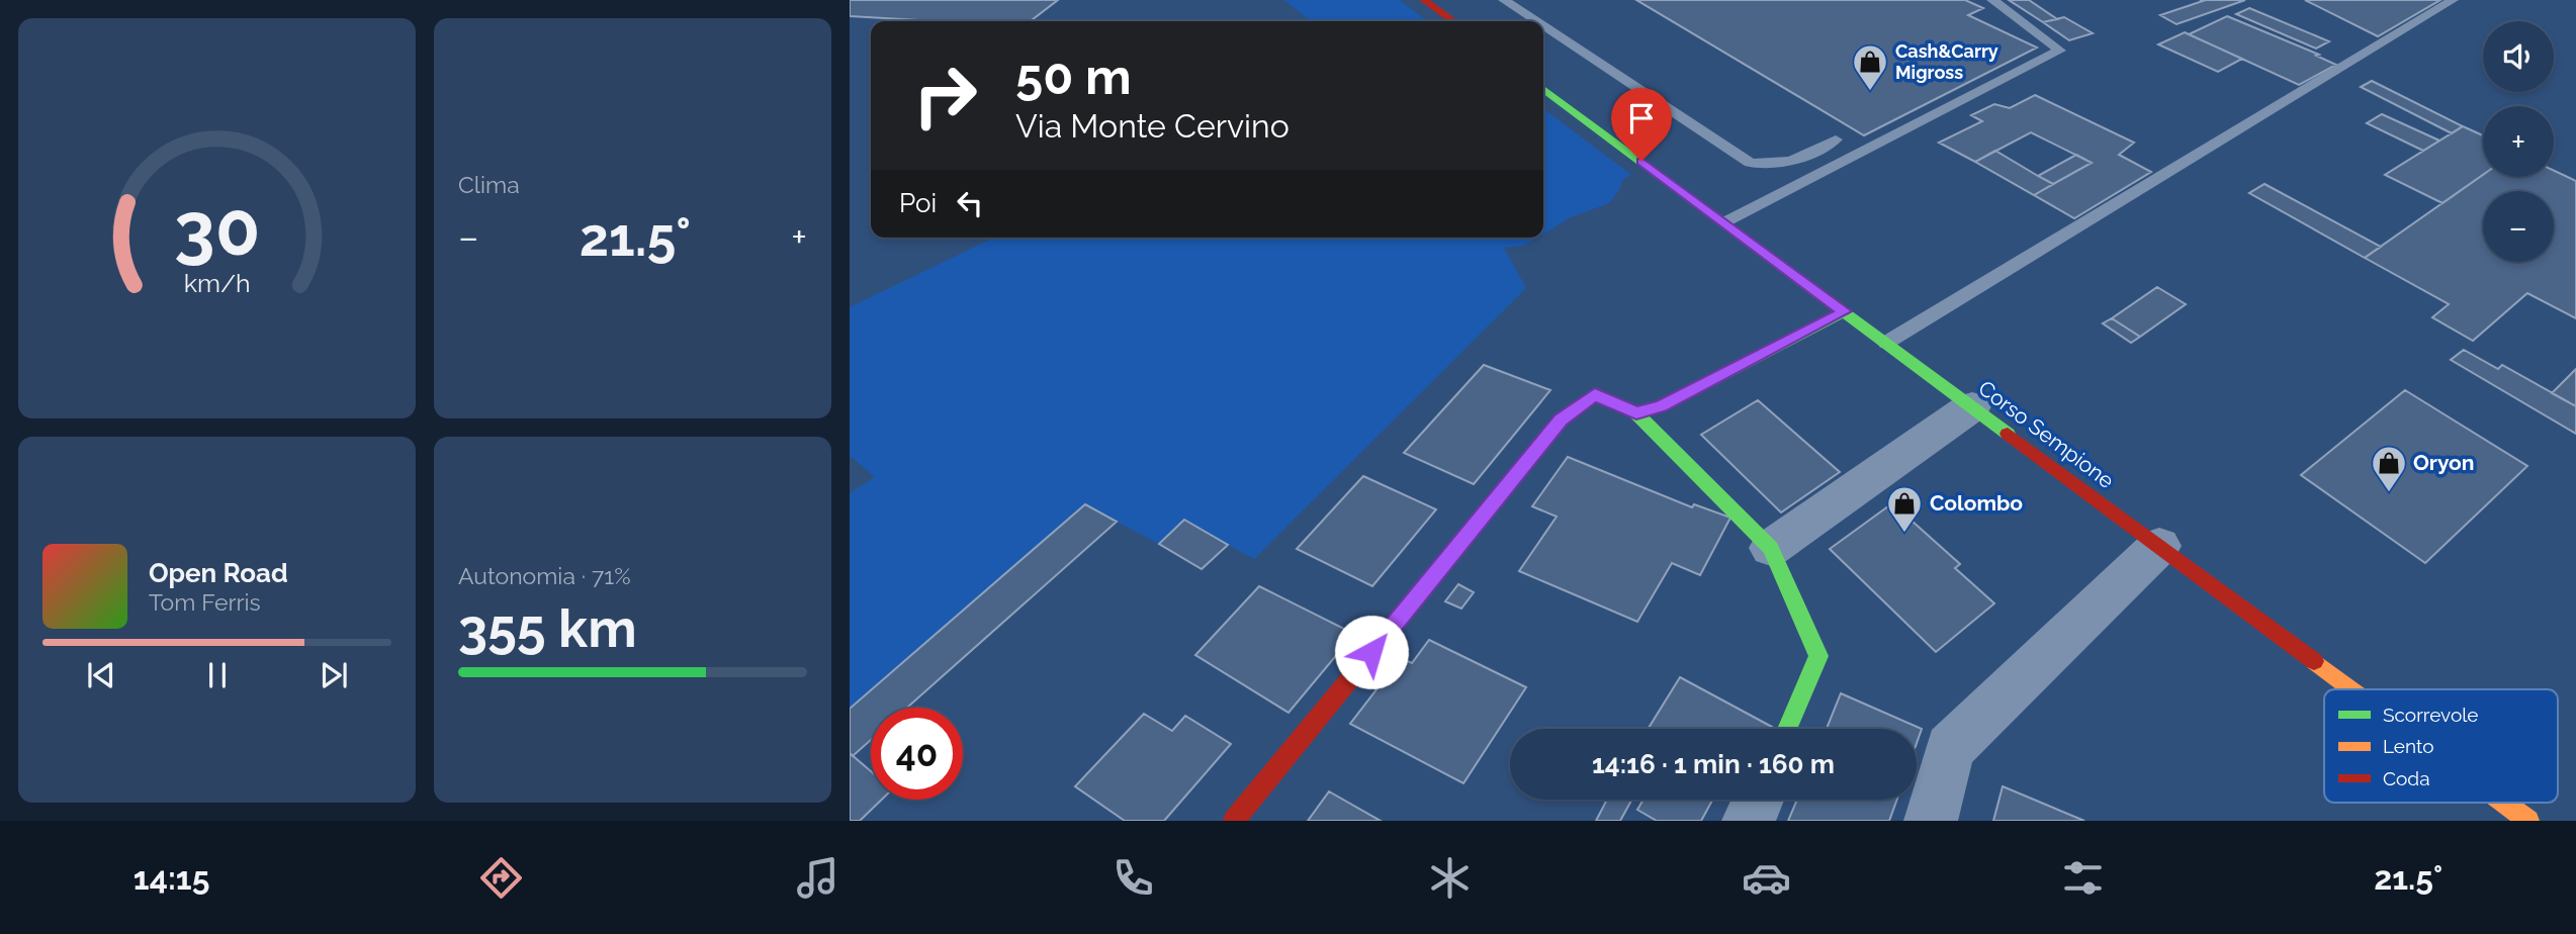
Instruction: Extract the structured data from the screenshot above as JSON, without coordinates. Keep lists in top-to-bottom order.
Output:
{
  "streets": {
    "main road": ["Corso Sempione"]
  },
  "places": {
    "shop": ["Cash&Carry Migross", "Oryon", "Colombo"]
  },
  "legend": ["Scorrevole", "Lento", "Coda"],
  "page": {
    "tile": [
      "Clima",
      ["Autonomia · 71%", "355 km"]
    ],
    "map_buttons": ["+", "−"],
    "turn": ["50 m", "Via Monte Cervino"],
    "then": "Poi",
    "heat": ["−", "21.5°", "+"],
    "song": ["Open Road", "Tom Ferris"],
    "limit": "40",
    "trip": "14:16 · 1 min · 160 m",
    "tabs": ["14:15", "21.5°"],
    "gauge": ["30", "km/h"]
  }
}
